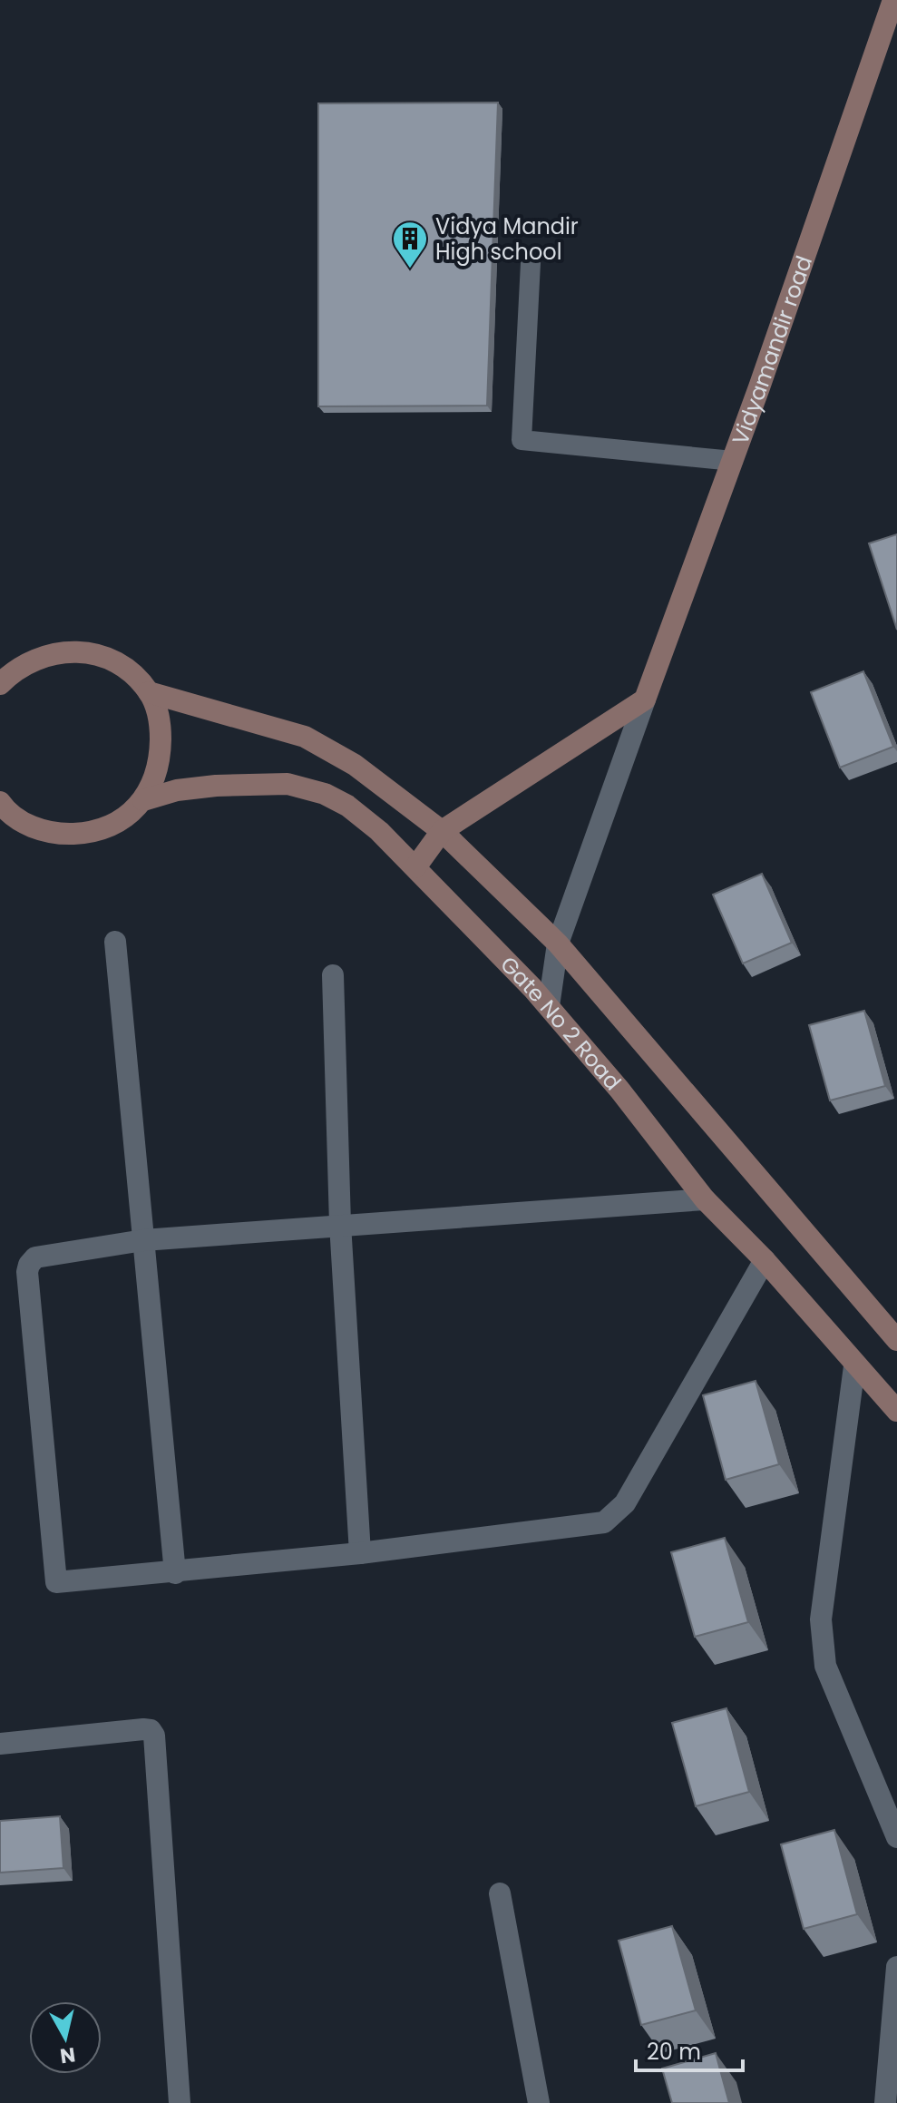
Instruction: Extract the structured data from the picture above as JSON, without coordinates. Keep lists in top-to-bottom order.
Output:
{
  "streets": {
    "street": ["Vidyamandir road", "Gate No 2 Road"]
  },
  "places": {
    "building": ["Vidya Mandir High school"]
  },
  "scale_bar": "20 m",
  "north": "bottom"
}
